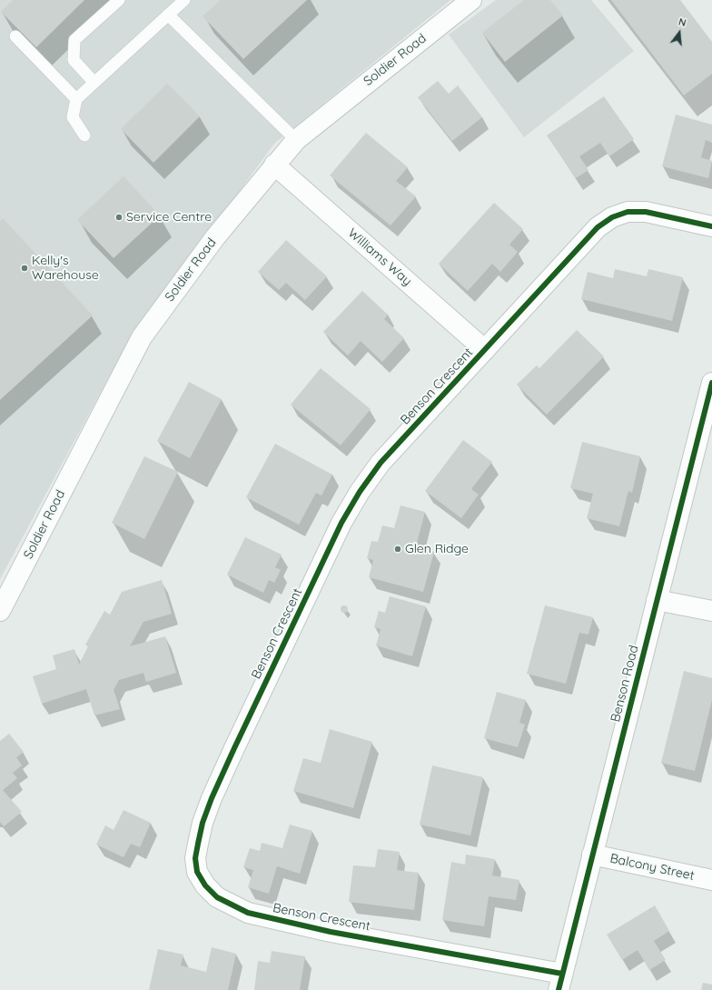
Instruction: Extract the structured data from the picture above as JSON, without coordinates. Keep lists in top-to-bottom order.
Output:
{
  "streets": {
    "street": [
      "Soldier Road",
      "Williams Way",
      "Benson Crescent",
      "Benson Road",
      "Balcony Street"
    ]
  },
  "crossings": [
    ["Soldier Road", "Williams Way"],
    ["Williams Way", "Benson Crescent"],
    ["Benson Crescent", "Benson Road"],
    ["Benson Road", "Balcony Street"]
  ],
  "places": ["Service Centre", "Kelly's Warehouse", "Glen Ridge"],
  "north": "top"
}
